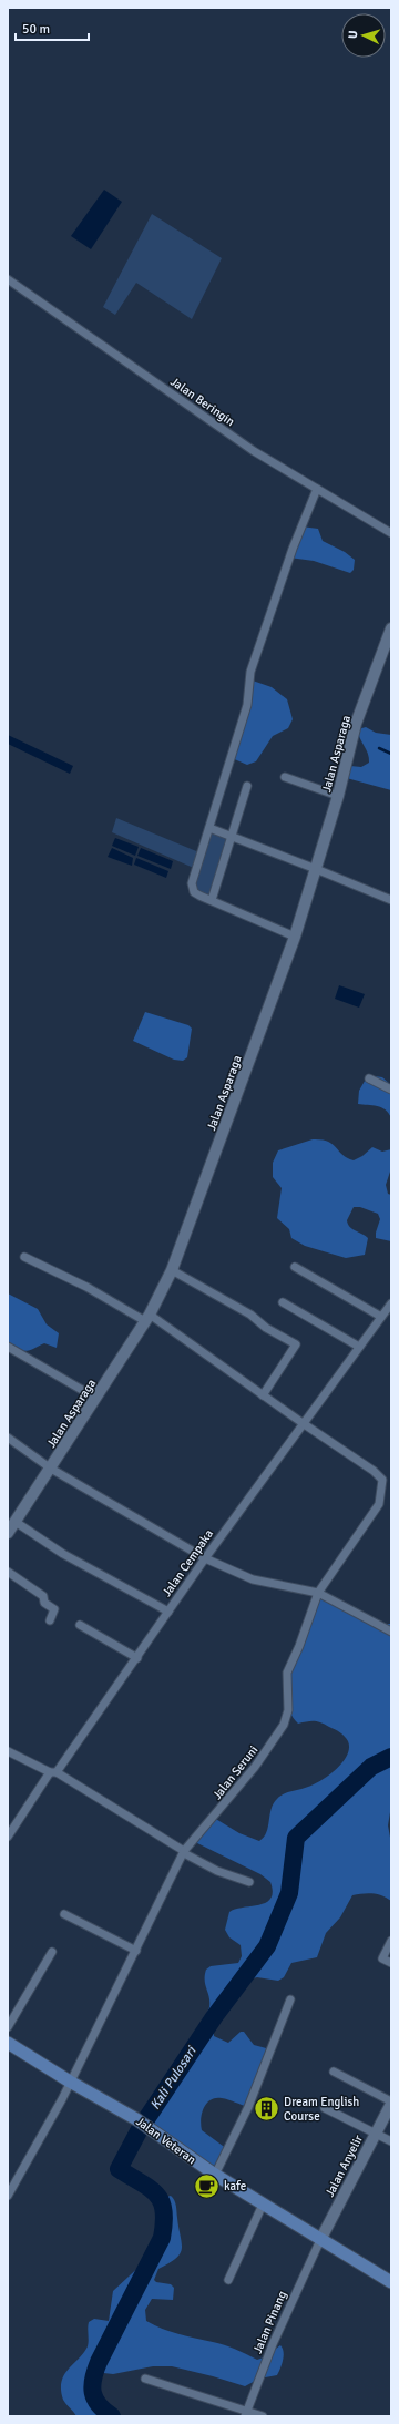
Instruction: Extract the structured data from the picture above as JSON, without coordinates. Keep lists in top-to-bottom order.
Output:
{
  "streets": {
    "main road": ["Jalan Veteran"],
    "street": [
      "Jalan Beringin",
      "Jalan Asparaga",
      "Jalan Cempaka",
      "Jalan Seruni",
      "Jalan Anyelir",
      "Jalan Pinang"
    ]
  },
  "crossings": [
    ["Jalan Seruni", "Jalan Veteran"],
    ["Jalan Veteran", "Jalan Anyelir"],
    ["Jalan Veteran", "Jalan Pinang"],
    ["Jalan Anyelir", "Jalan Pinang"]
  ],
  "water": ["Kali Pulosari"],
  "places": {
    "building": ["Dream English Course"],
    "cafe": ["kafe"]
  },
  "scale_bar": "50 m",
  "north": "left"
}
